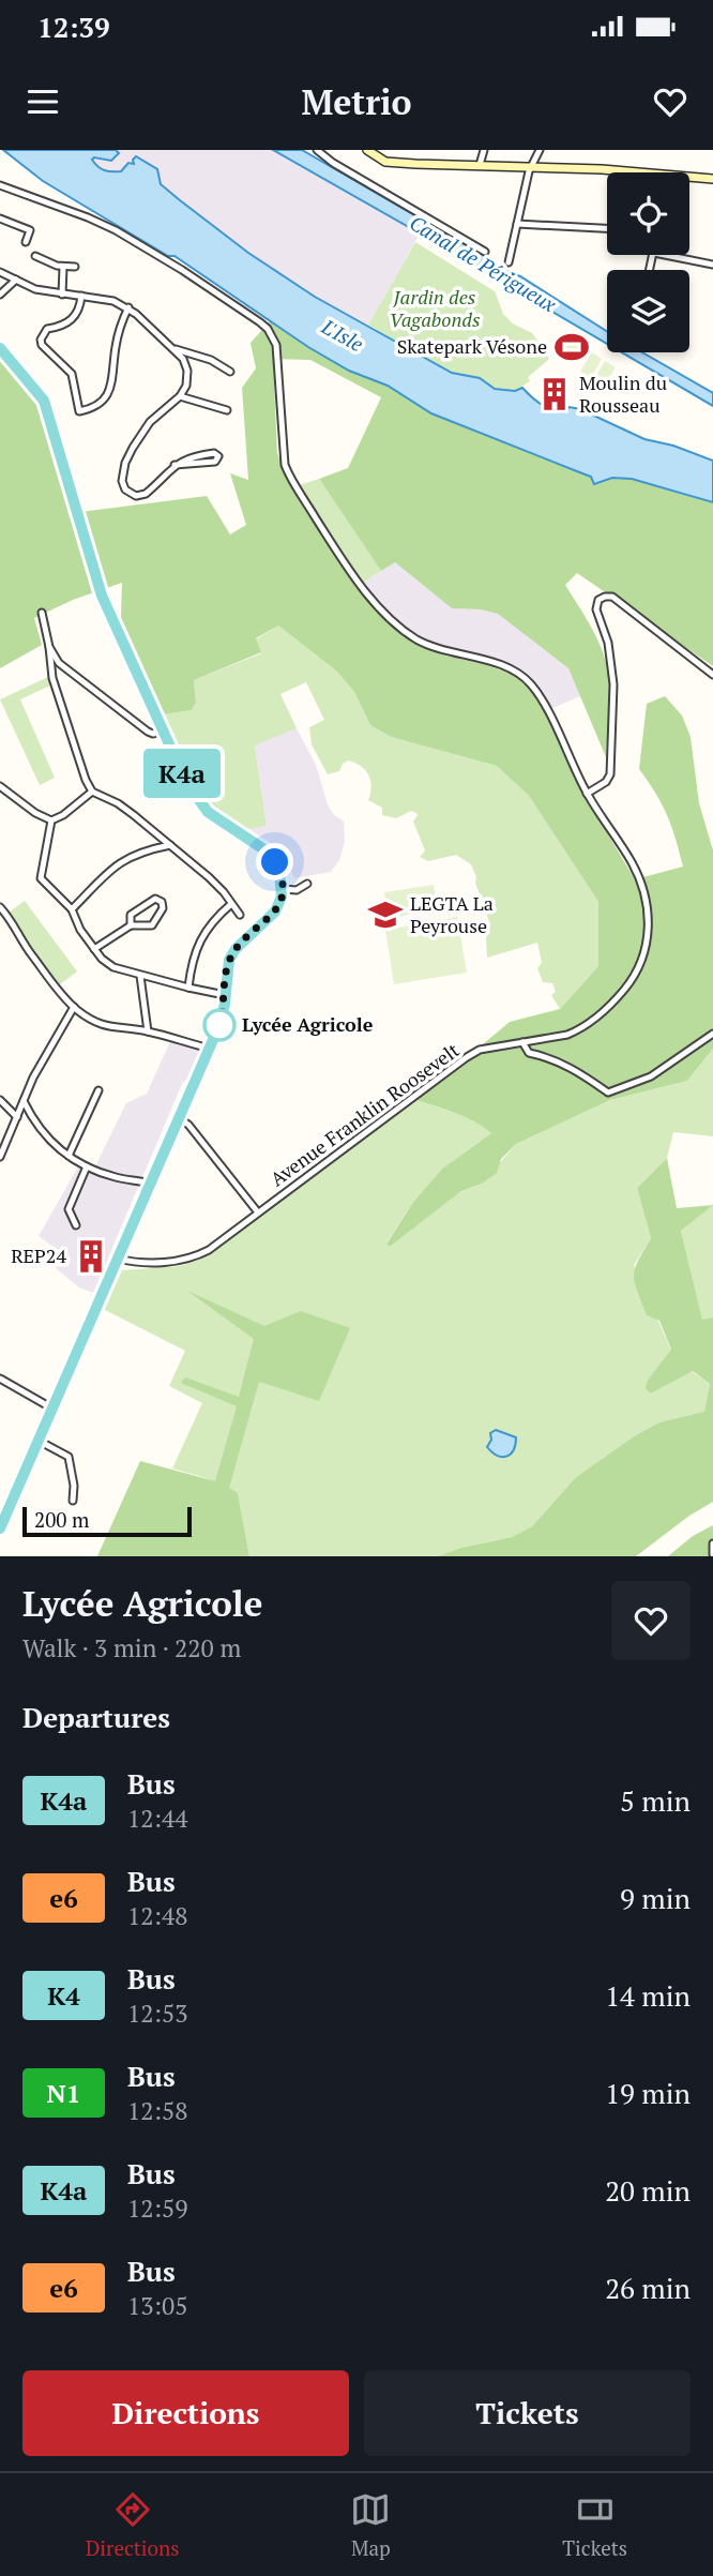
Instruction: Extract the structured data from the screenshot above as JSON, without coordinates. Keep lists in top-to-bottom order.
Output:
{
  "streets": {
    "street": ["Avenue Franklin Roosevelt"]
  },
  "water": ["Canal de Périgueux", "L'Isle"],
  "parks": ["Jardin des Vagabonds"],
  "places": {
    "sports": ["Skatepark Vésone"],
    "building": ["Moulin du Rousseau", "REP24"],
    "school or university": ["LEGTA La Peyrouse"],
    "other": ["Lycée Agricole"]
  },
  "lines": ["bus line K4a"],
  "scale_bar": "200 m",
  "page": {
    "status": "12:39",
    "header": "Metrio",
    "on_map": "K4a",
    "scale": "200 m",
    "heading": [
      ["Lycée Agricole", "Walk · 3 min · 220 m"],
      "Departures"
    ],
    "list": [
      {
        "mark": "K4a",
        "name": "Bus",
        "note": "12:44",
        "value": "5 min"
      },
      {
        "mark": "e6",
        "name": "Bus",
        "note": "12:48",
        "value": "9 min"
      },
      {
        "mark": "K4",
        "name": "Bus",
        "note": "12:53",
        "value": "14 min"
      },
      {
        "mark": "N1",
        "name": "Bus",
        "note": "12:58",
        "value": "19 min"
      },
      {
        "mark": "K4a",
        "name": "Bus",
        "note": "12:59",
        "value": "20 min"
      },
      {
        "mark": "e6",
        "name": "Bus",
        "note": "13:05",
        "value": "26 min"
      }
    ],
    "buttons": ["Directions", "Tickets"],
    "tabs": ["Directions", "Map", "Tickets"]
  }
}
